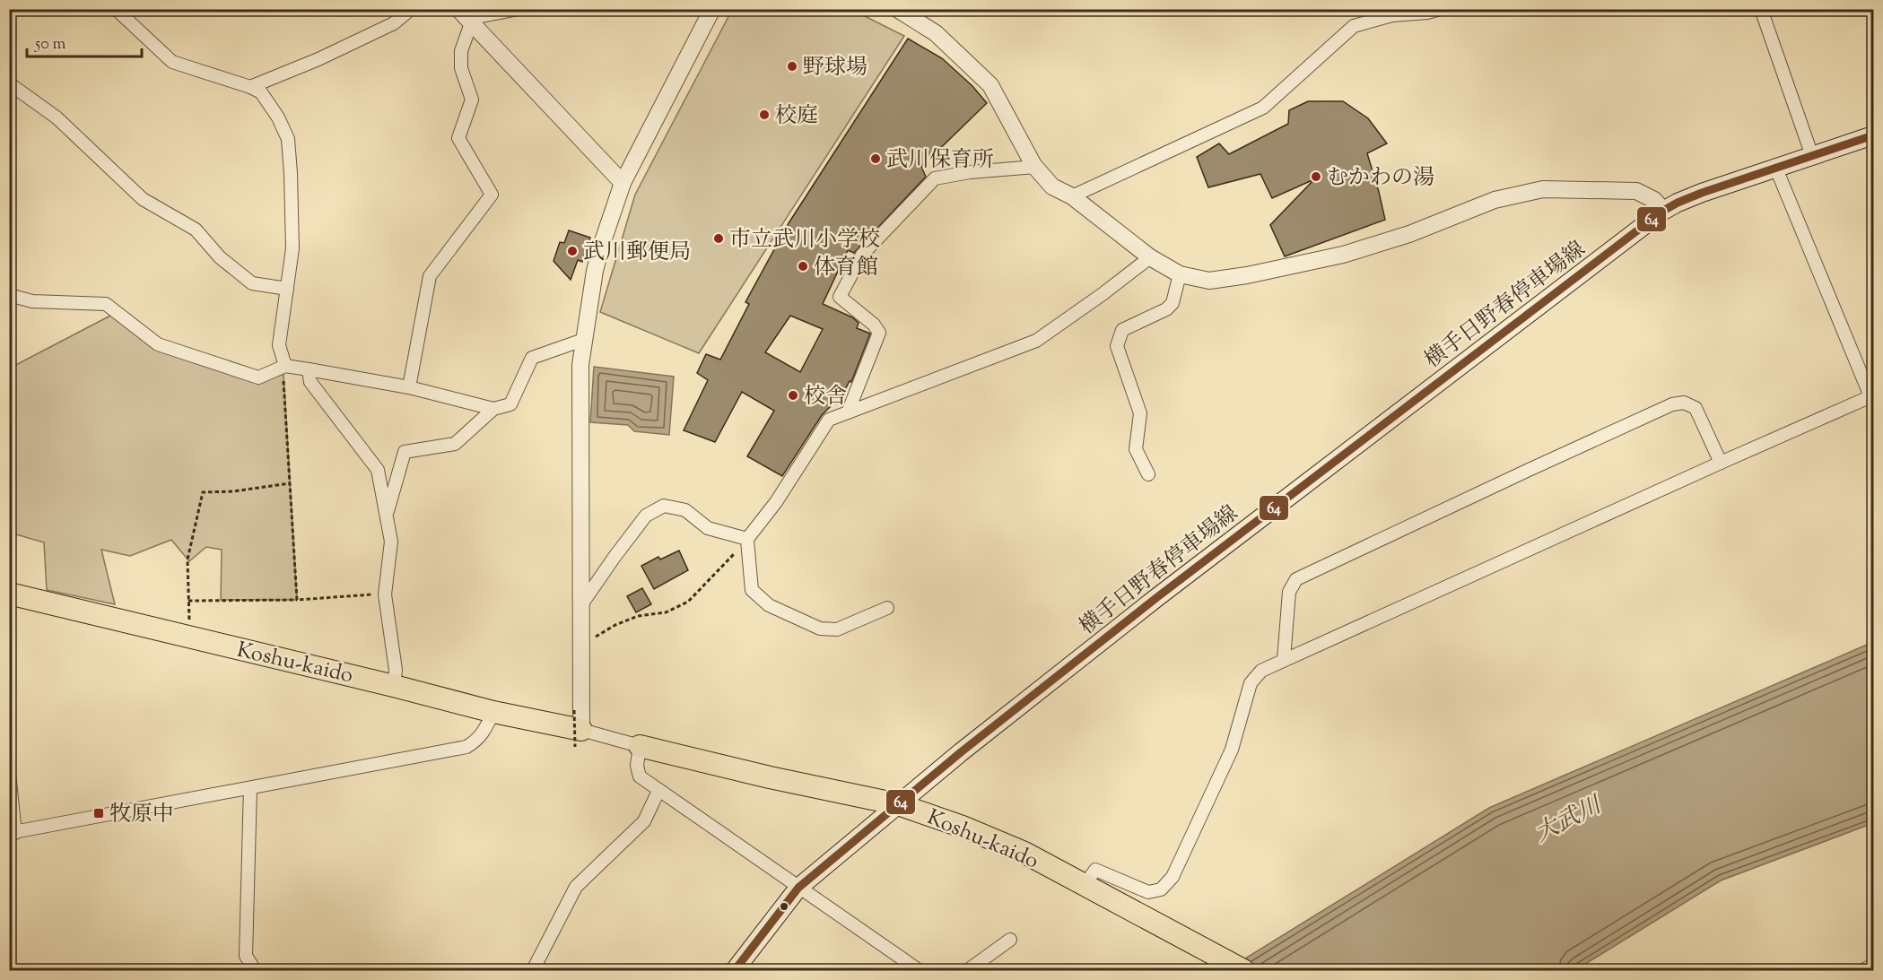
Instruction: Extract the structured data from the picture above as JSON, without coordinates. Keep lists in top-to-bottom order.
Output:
{
  "streets": {
    "highway": ["Koshu-kaido"],
    "main road": ["横手日野春停車場線"]
  },
  "crossings": [
    ["横手日野春停車場線", "Koshu-kaido"]
  ],
  "water": ["大武川"],
  "places": {
    "other": [
      "野球場",
      "校庭",
      "武川保育所",
      "むかわの湯",
      "市立武川小学校",
      "武川郵便局",
      "体育館",
      "校舎"
    ],
    "transit": ["牧原中"]
  },
  "lines": ["transit line 64"],
  "scale_bar": "50 m"
}
